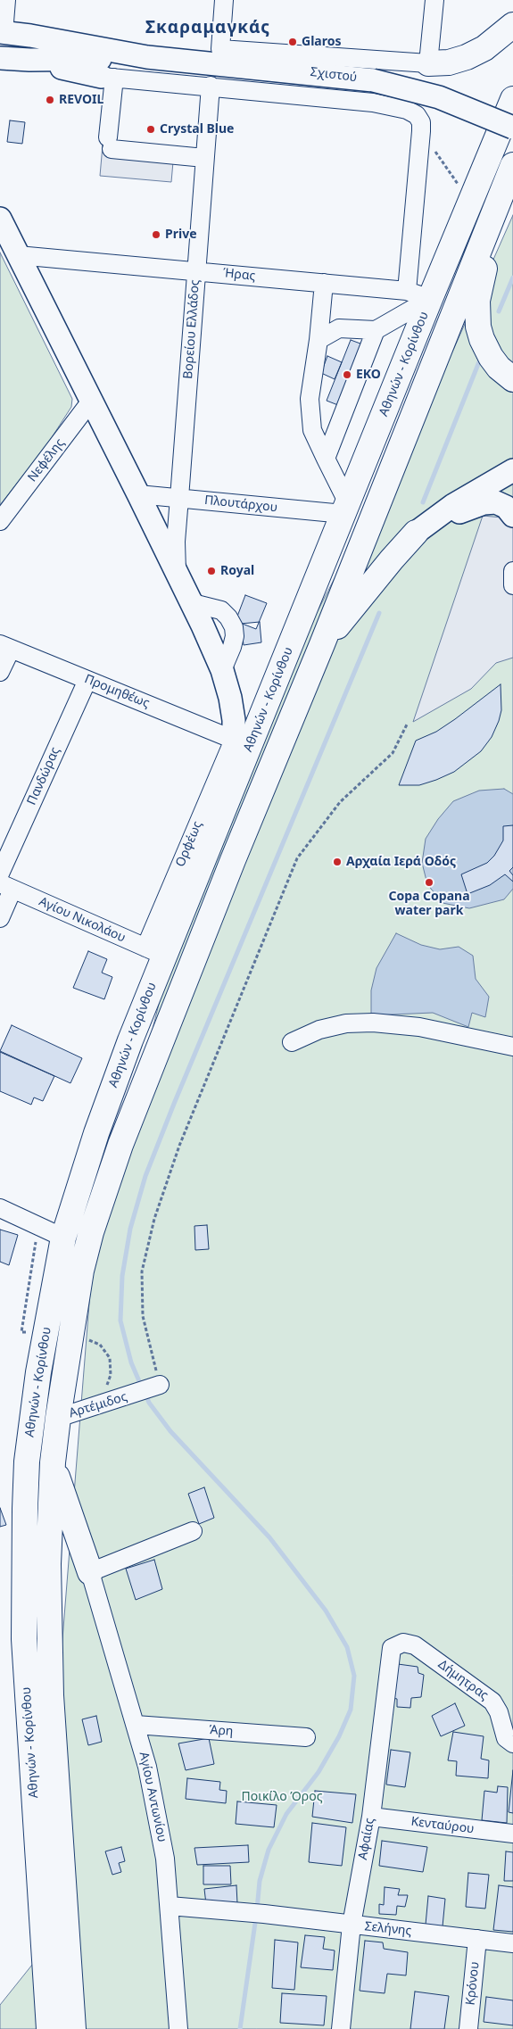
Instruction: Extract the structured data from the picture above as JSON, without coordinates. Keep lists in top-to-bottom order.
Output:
{
  "streets": {
    "highway": ["Αθηνών - Κορίνθου"],
    "main road": ["Σχιστού"],
    "street": [
      "Ήρας",
      "Βορείου Ελλάδος",
      "Νεφέλης",
      "Πλουτάρχου",
      "Προμηθέως",
      "Πανδώρας",
      "Ορφέως",
      "Αγίου Νικολάου",
      "Αρτέμιδος",
      "Δήμητρας",
      "Άρη",
      "Αγίου Αντωνίου",
      "Κενταύρου",
      "Αφαίας",
      "Σελήνης",
      "Κρόνου"
    ]
  },
  "crossings": [
    ["Σχιστού", "Βορείου Ελλάδος"],
    ["Ήρας", "Βορείου Ελλάδος"],
    ["Ήρας", "Αθηνών - Κορίνθου"],
    ["Βορείου Ελλάδος", "Πλουτάρχου"],
    ["Αθηνών - Κορίνθου", "Πλουτάρχου"],
    ["Αθηνών - Κορίνθου", "Ορφέως"],
    ["Αθηνών - Κορίνθου", "Αγίου Νικολάου"],
    ["Αθηνών - Κορίνθου", "Αρτέμιδος"],
    ["Προμηθέως", "Πανδώρας"],
    ["Προμηθέως", "Ορφέως"],
    ["Ορφέως", "Αγίου Νικολάου"],
    ["Δήμητρας", "Αφαίας"],
    ["Άρη", "Αγίου Αντωνίου"],
    ["Αγίου Αντωνίου", "Σελήνης"],
    ["Κενταύρου", "Αφαίας"],
    ["Αφαίας", "Σελήνης"],
    ["Σελήνης", "Κρόνου"]
  ],
  "districts": ["Σκαραμαγκάς"],
  "parks": ["Ποικίλο Όρος"],
  "places": [
    "Glaros",
    "REVOIL",
    "Crystal Blue",
    "Prive",
    "EKO",
    "Royal",
    "Αρχαία Ιερά Οδός",
    "Copa Copana water park"
  ]
}
